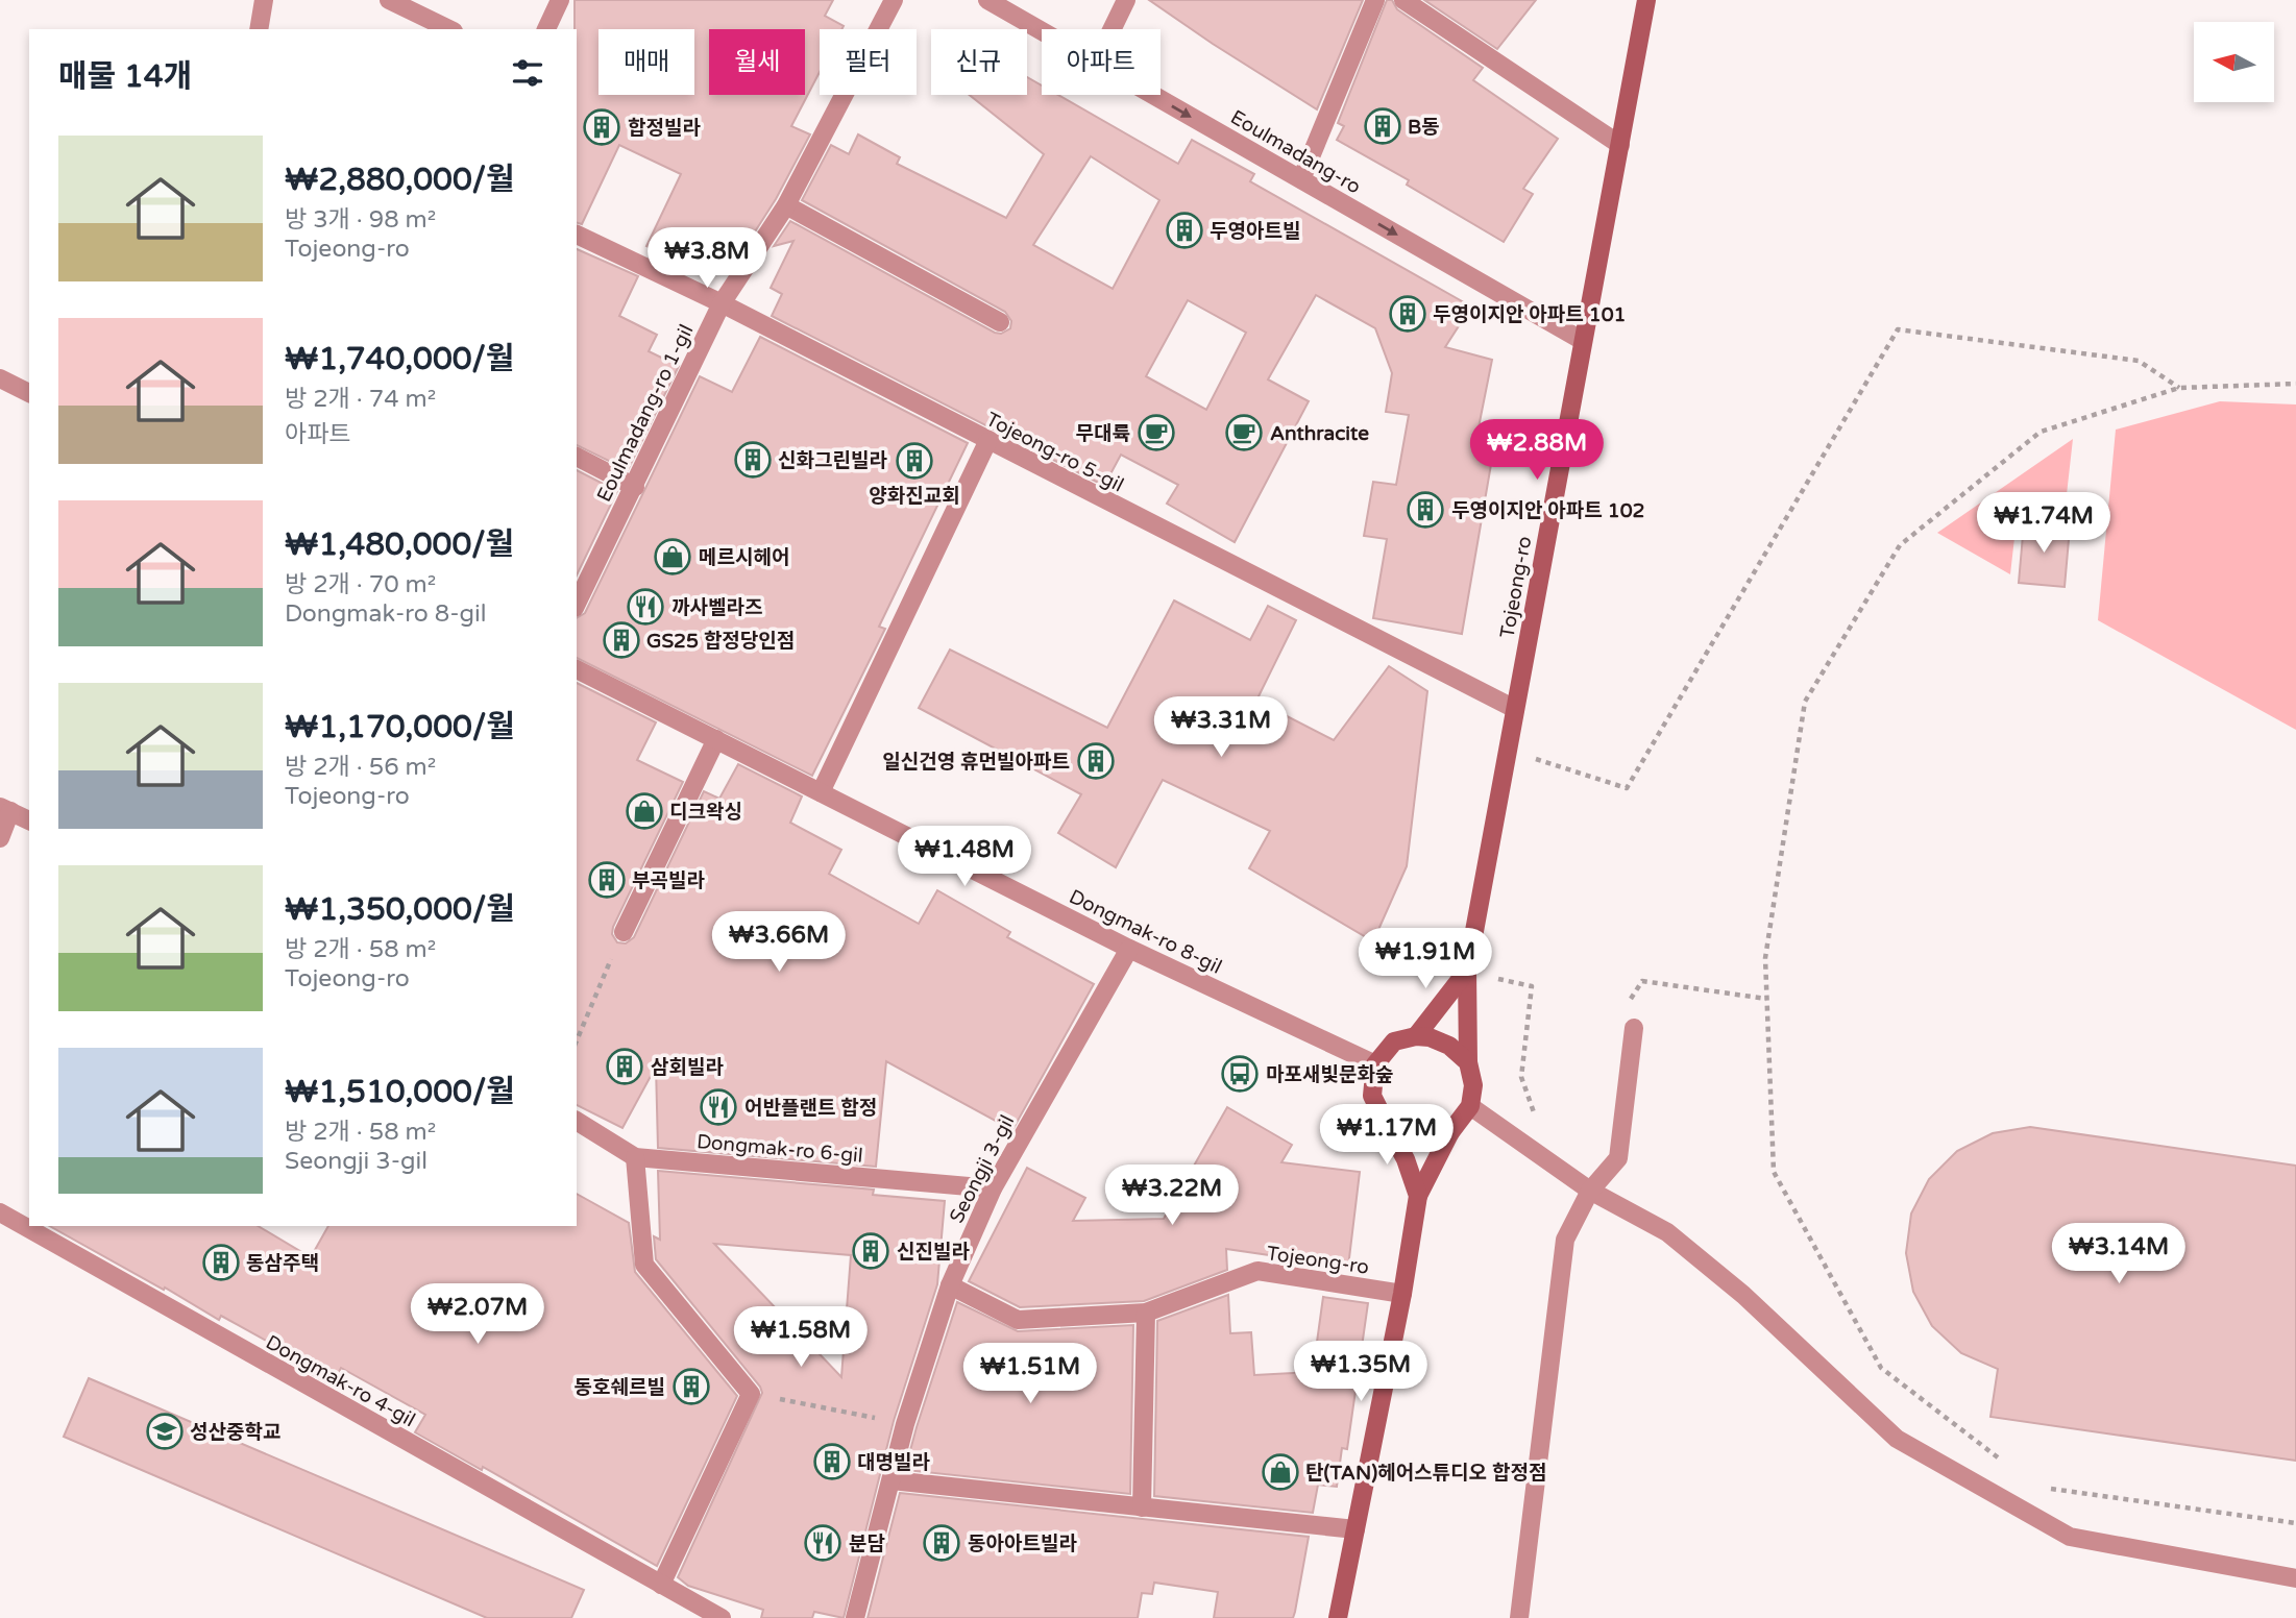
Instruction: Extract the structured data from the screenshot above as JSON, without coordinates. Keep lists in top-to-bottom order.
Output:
{
  "streets": {
    "street": [
      "Eoulmadang-ro",
      "Eoulmadang-ro 1-gil",
      "Tojeong-ro 5-gil",
      "Tojeong-ro",
      "Dongmak-ro 8-gil",
      "Dongmak-ro 6-gil",
      "Seongji 3-gil",
      "Dongmak-ro 4-gil"
    ]
  },
  "crossings": [
    ["Eoulmadang-ro", "Tojeong-ro"],
    ["Eoulmadang-ro 1-gil", "Tojeong-ro 5-gil"],
    ["Tojeong-ro 5-gil", "Tojeong-ro"],
    ["Tojeong-ro", "Dongmak-ro 8-gil"],
    ["Tojeong-ro", "Seongji 3-gil"],
    ["Dongmak-ro 8-gil", "Seongji 3-gil"],
    ["Dongmak-ro 6-gil", "Seongji 3-gil"]
  ],
  "one_way": ["Eoulmadang-ro"],
  "places": {
    "building": [
      "B동",
      "합정빌라",
      "두영아트빌",
      "두영이지안 아파트 101",
      "신화그린빌라",
      "양화진교회",
      "두영이지안 아파트 102",
      "GS25 합정당인점",
      "일신건영 휴먼빌아파트",
      "부곡빌라",
      "삼회빌라",
      "신진빌라",
      "동삼주택",
      "동호쉐르빌",
      "대명빌라",
      "동아아트빌라"
    ],
    "cafe": ["무대륙", "Anthracite"],
    "shop": ["메르시헤어", "디크왁싱", "탄(TAN)헤어스튜디오 합정점"],
    "restaurant": ["까사벨라즈", "어반플랜트 합정", "분담"],
    "bus stop": ["마포새빛문화숲"],
    "school or university": ["성산중학교"]
  },
  "north": "left",
  "page": {
    "chip": [
      "매매",
      "월세",
      "필터",
      "신규",
      "아파트"
    ],
    "heading": "매물 14개",
    "list": [
      {
        "name": "₩2,880,000/월",
        "note": "방 3개 · 98 m² · Tojeong-ro"
      },
      {
        "name": "₩1,740,000/월",
        "note": "방 2개 · 74 m² · 아파트"
      },
      {
        "name": "₩1,480,000/월",
        "note": "방 2개 · 70 m² · Dongmak-ro 8-gil"
      },
      {
        "name": "₩1,170,000/월",
        "note": "방 2개 · 56 m² · Tojeong-ro"
      },
      {
        "name": "₩1,350,000/월",
        "note": "방 2개 · 58 m² · Tojeong-ro"
      },
      {
        "name": "₩1,510,000/월",
        "note": "방 2개 · 58 m² · Seongji 3-gil"
      }
    ],
    "price": [
      "₩3.8M",
      "₩2.88M",
      "₩1.74M",
      "₩3.31M",
      "₩1.48M",
      "₩3.66M",
      "₩1.91M",
      "₩1.17M",
      "₩3.22M",
      "₩3.14M",
      "₩2.07M",
      "₩1.58M",
      "₩1.35M",
      "₩1.51M"
    ]
  }
}
